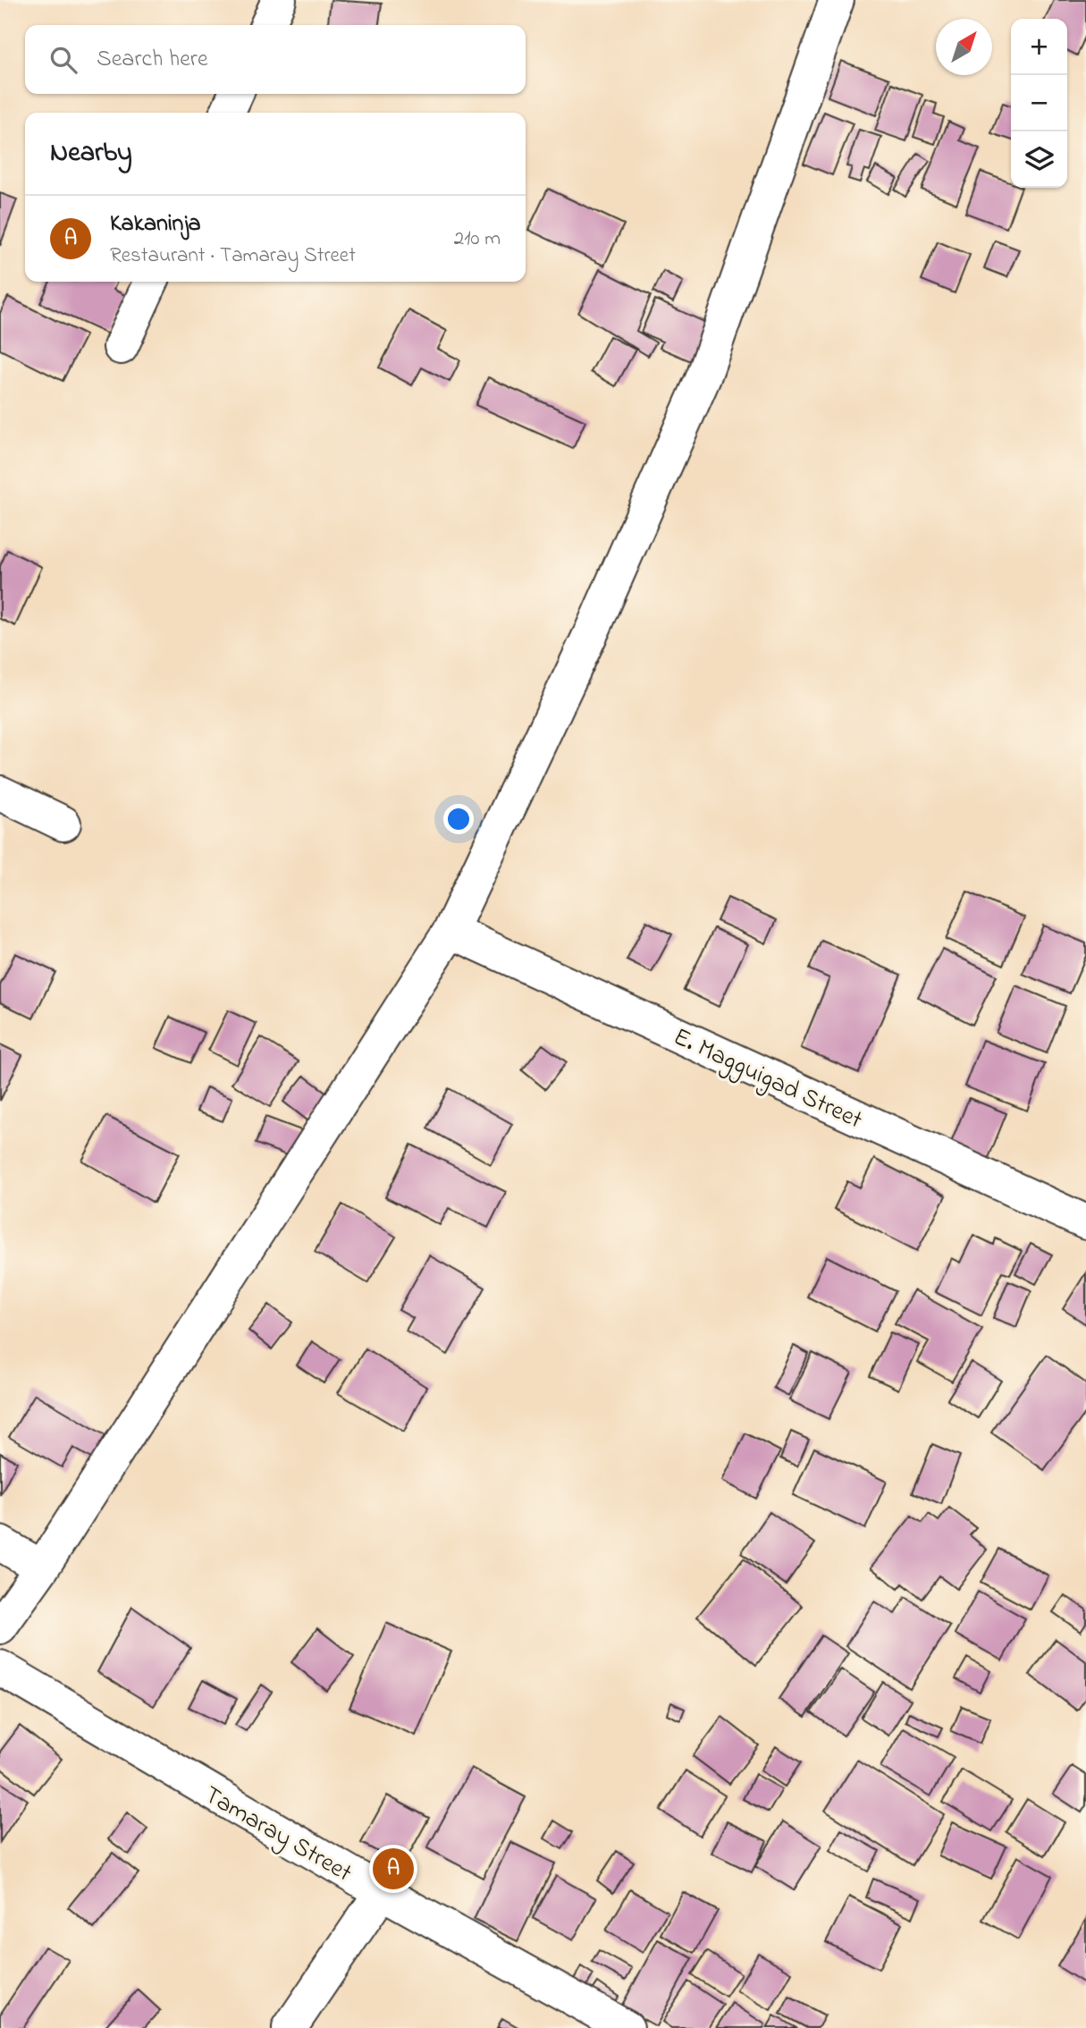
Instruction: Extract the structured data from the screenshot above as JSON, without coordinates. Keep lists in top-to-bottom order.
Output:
{
  "streets": {
    "street": ["E. Magguigad Street", "Tamaray Street"]
  },
  "north": "top right",
  "page": {
    "map_buttons": ["+", "−"],
    "search": "Search here",
    "heading": "Nearby",
    "list": [
      {
        "mark": "A",
        "name": "Kakaninja",
        "note": "Restaurant · Tamaray Street",
        "value": "210 m"
      }
    ],
    "pins": "A"
  }
}
